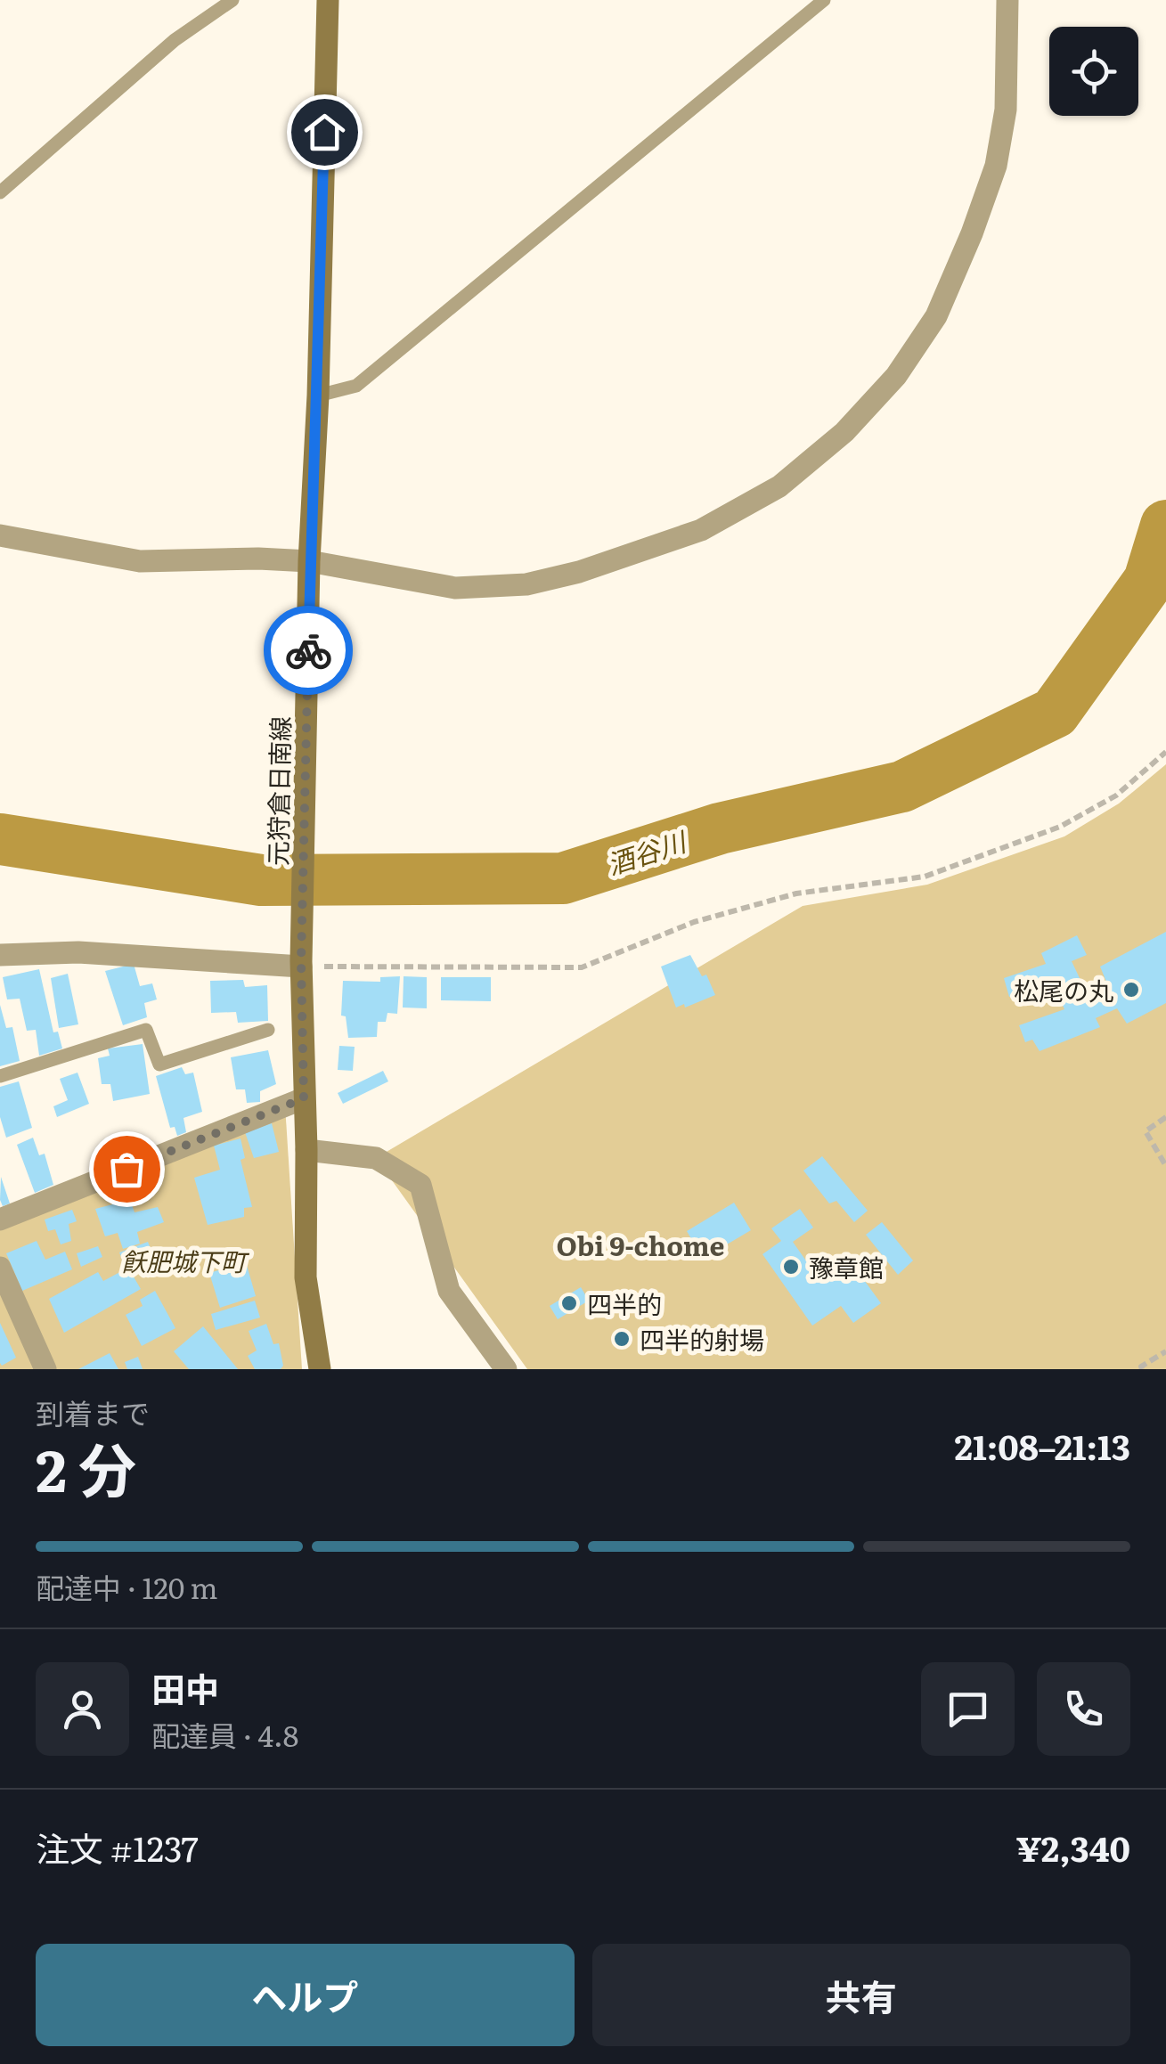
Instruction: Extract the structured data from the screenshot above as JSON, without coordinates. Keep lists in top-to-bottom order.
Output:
{
  "streets": {
    "main road": ["元狩倉日南線"]
  },
  "districts": ["Obi 9-chome"],
  "water": ["酒谷川"],
  "parks": ["飫肥城下町"],
  "places": [
    "松尾の丸",
    "豫章館",
    "四半的",
    "四半的射場"
  ],
  "page": {
    "heading": ["2 分", "到着まで", "21:08–21:13"],
    "panel": [
      "田中",
      "配達員 · 4.8",
      "注文 #1237",
      "¥2,340"
    ],
    "bar": "配達中 · 120 m",
    "buttons": ["ヘルプ", "共有"]
  }
}
